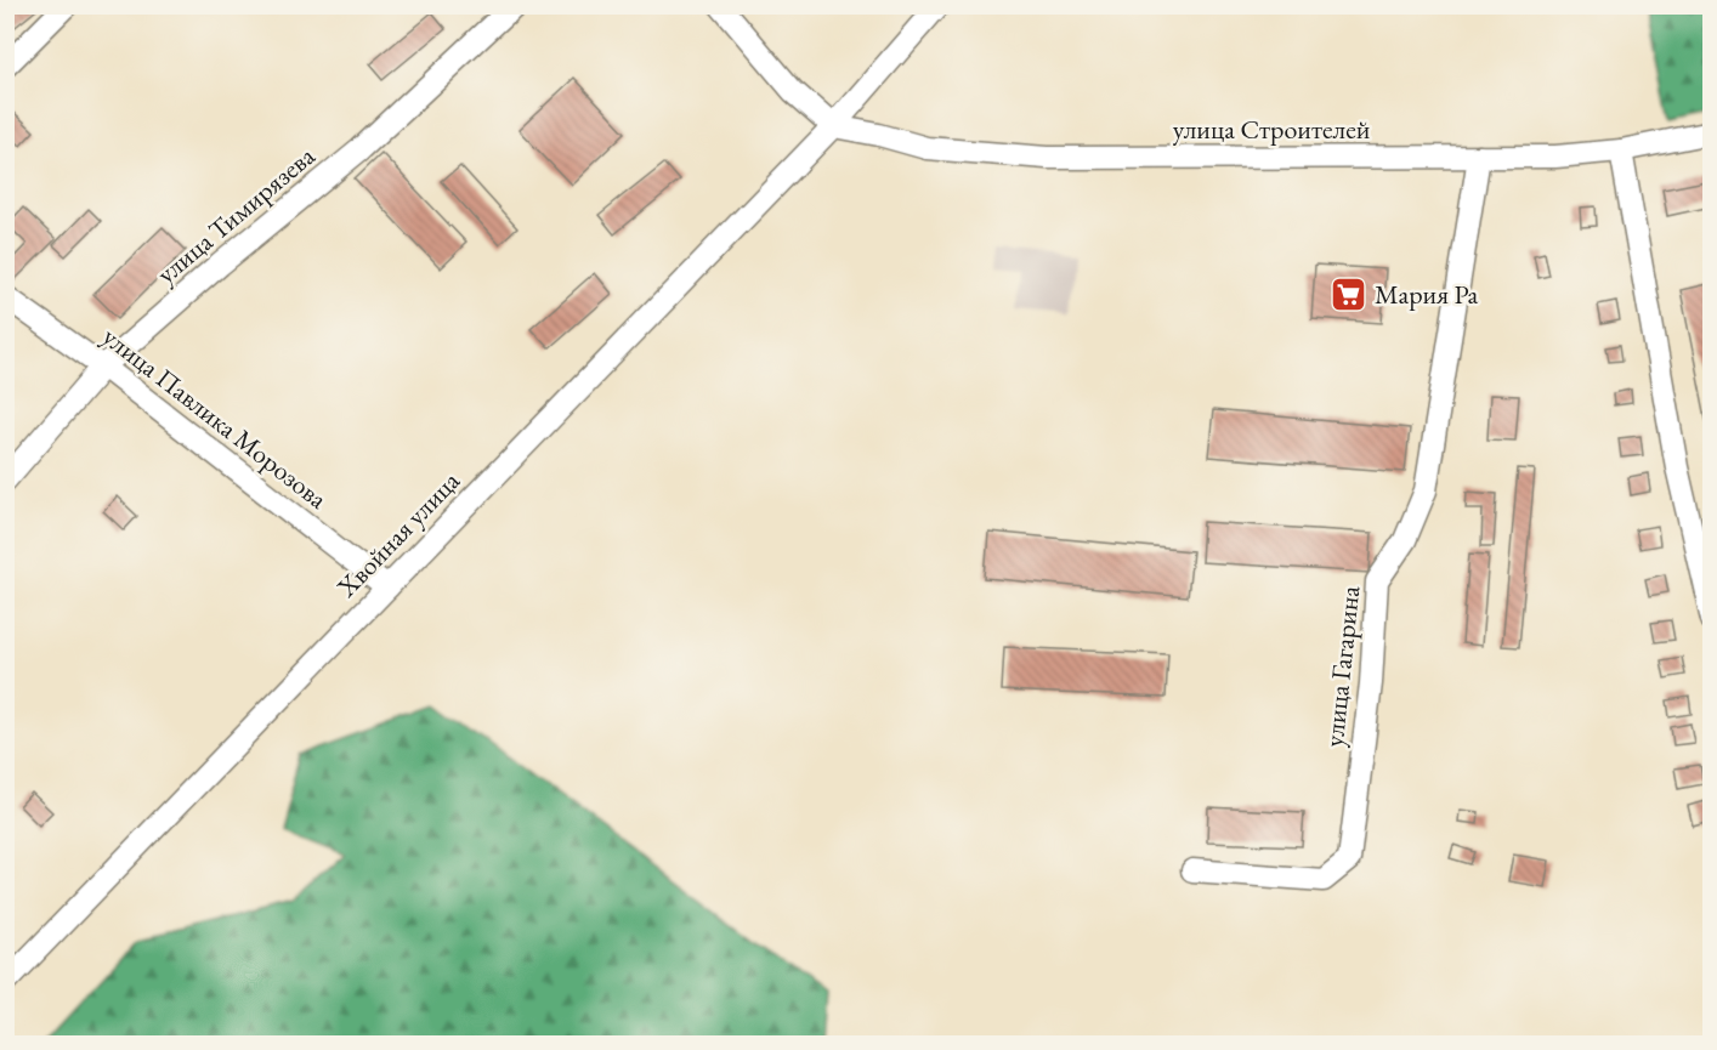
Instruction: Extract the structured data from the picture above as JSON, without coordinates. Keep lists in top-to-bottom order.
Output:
{
  "streets": {
    "street": [
      "улица Строителей",
      "улица Тимирязева",
      "улица Павлика Морозова",
      "Хвойная улица",
      "улица Гагарина"
    ]
  },
  "crossings": [
    ["улица Строителей", "Хвойная улица"],
    ["улица Строителей", "улица Гагарина"],
    ["улица Тимирязева", "улица Павлика Морозова"],
    ["улица Павлика Морозова", "Хвойная улица"]
  ],
  "places": {
    "supermarket": ["Мария Ра"]
  }
}
